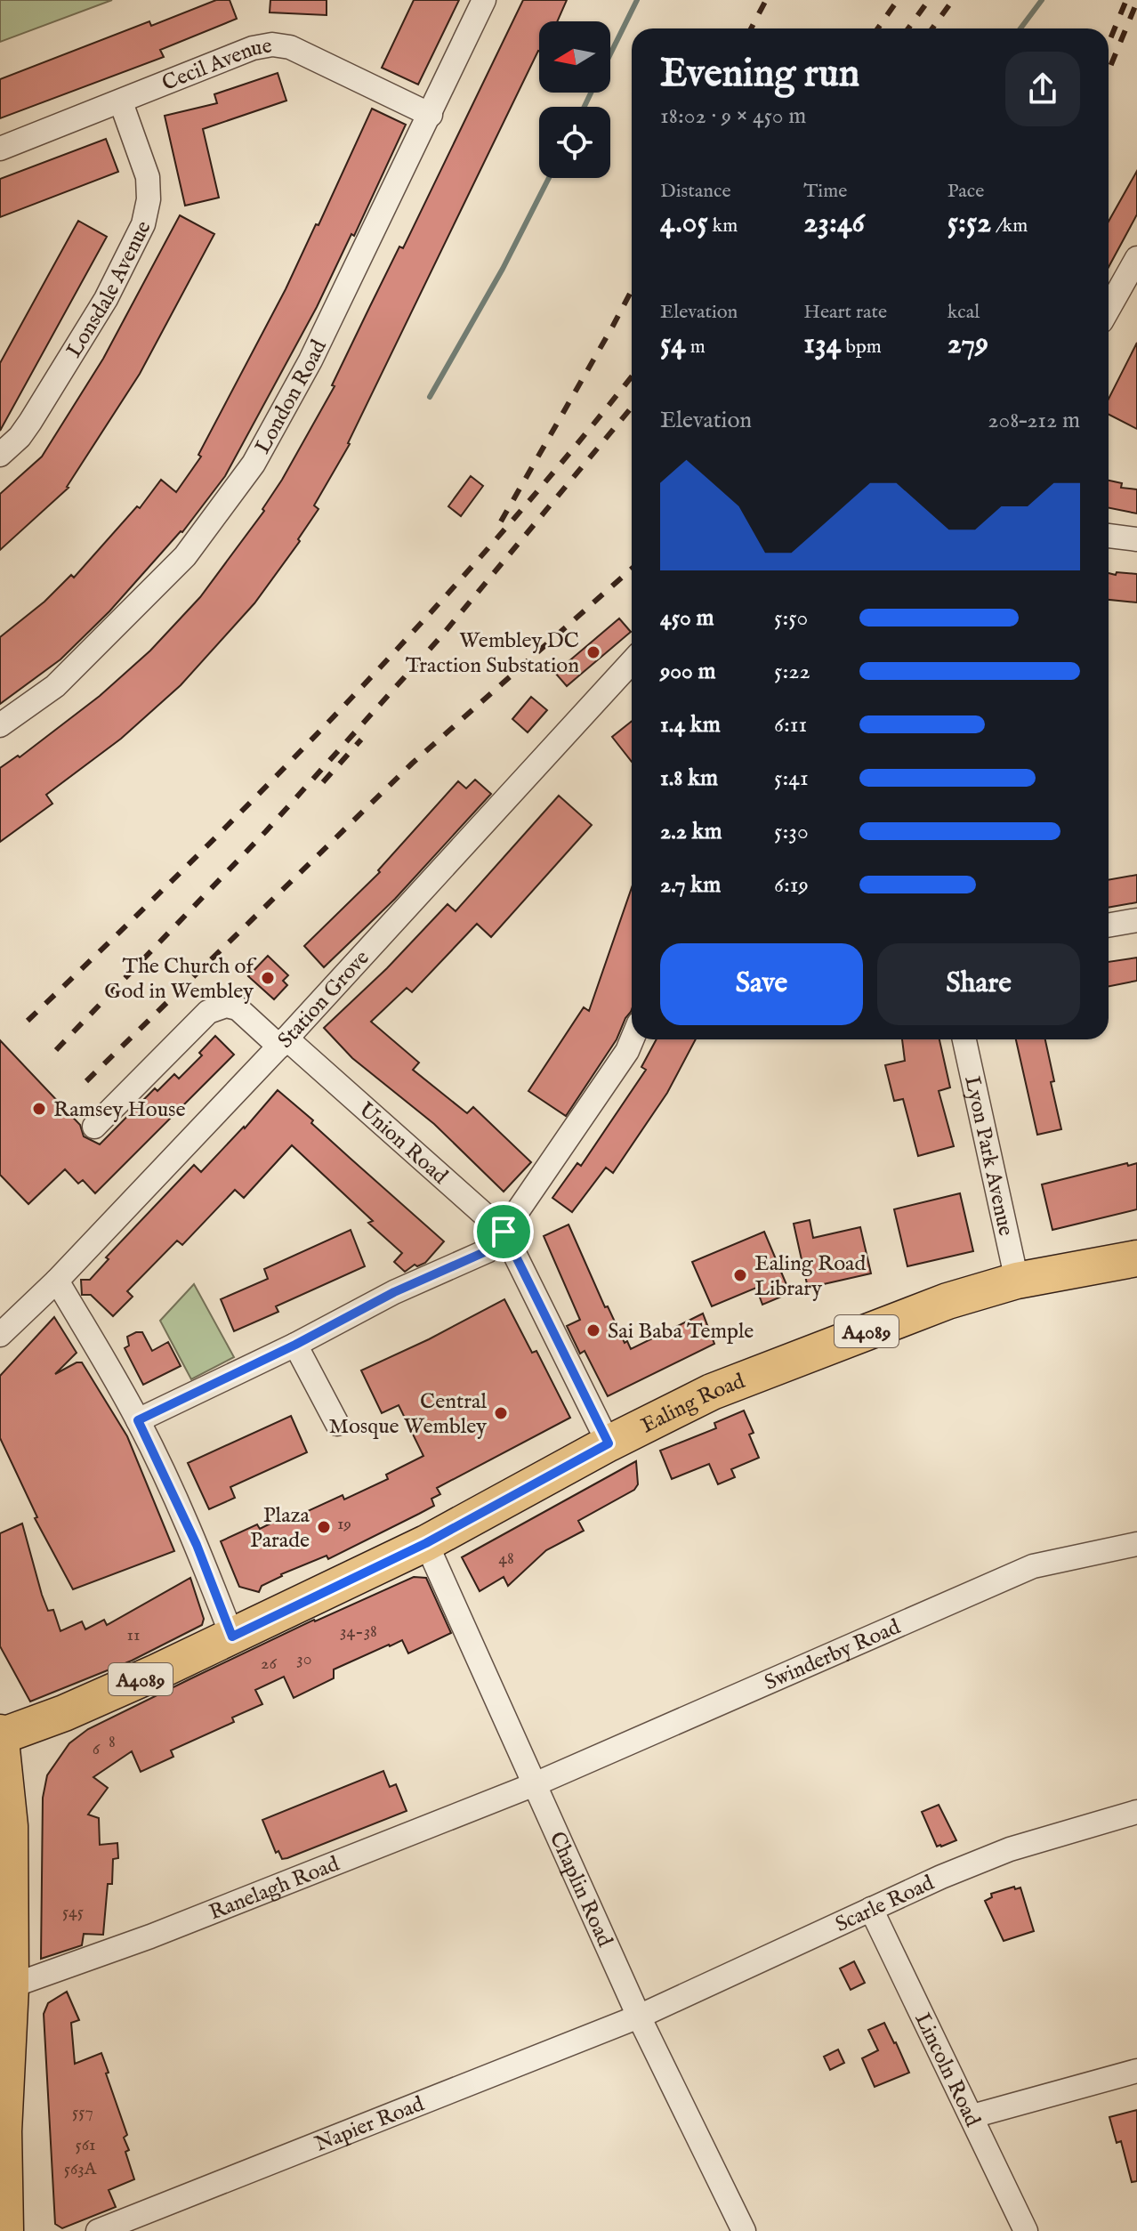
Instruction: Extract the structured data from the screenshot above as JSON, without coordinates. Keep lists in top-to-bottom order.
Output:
{
  "streets": {
    "main road": ["A4089", "Ealing Road"],
    "street": [
      "Cecil Avenue",
      "Lonsdale Avenue",
      "London Road",
      "Station Grove",
      "Union Road",
      "Lyon Park Avenue",
      "Swinderby Road",
      "Ranelagh Road",
      "Chaplin Road",
      "Scarle Road",
      "Lincoln Road",
      "Napier Road"
    ]
  },
  "crossings": [
    ["Cecil Avenue", "Lonsdale Avenue"],
    ["Cecil Avenue", "London Road"],
    ["Station Grove", "Union Road"],
    ["Union Road", "Ealing Road"],
    ["Lyon Park Avenue", "Ealing Road"],
    ["Ealing Road", "Chaplin Road"],
    ["Swinderby Road", "Ranelagh Road"],
    ["Swinderby Road", "Chaplin Road"],
    ["Ranelagh Road", "Chaplin Road"],
    ["Chaplin Road", "Scarle Road"],
    ["Chaplin Road", "Napier Road"],
    ["Scarle Road", "Lincoln Road"],
    ["Scarle Road", "Napier Road"]
  ],
  "places": [
    "Wembley DC Traction Substation",
    "The Church of God in Wembley",
    "Ramsey House",
    "Ealing Road Library",
    "Sai Baba Temple",
    "Central Mosque Wembley",
    "Plaza Parade"
  ],
  "house_numbers": [
    "19",
    "48",
    "34-38",
    "11",
    "30",
    "26",
    "8",
    "6",
    "545",
    "557",
    "561",
    "563A"
  ],
  "north": "left",
  "page": {
    "heading": ["Evening run", "18:02 · 9 × 450 m"],
    "stats": [
      ["Distance", "4.05 km"],
      ["Time", "23:46"],
      ["Pace", "5:52 /km"],
      ["Elevation", "54 m"],
      ["Heart rate", "134 bpm"],
      ["kcal", "279"]
    ],
    "chart": ["Elevation", "208–212 m"],
    "list": [
      {
        "name": "450 m",
        "note": "5:50"
      },
      {
        "name": "900 m",
        "note": "5:22"
      },
      {
        "name": "1.4 km",
        "note": "6:11"
      },
      {
        "name": "1.8 km",
        "note": "5:41"
      },
      {
        "name": "2.2 km",
        "note": "5:30"
      },
      {
        "name": "2.7 km",
        "note": "6:19"
      }
    ],
    "buttons": ["Save", "Share"]
  }
}
